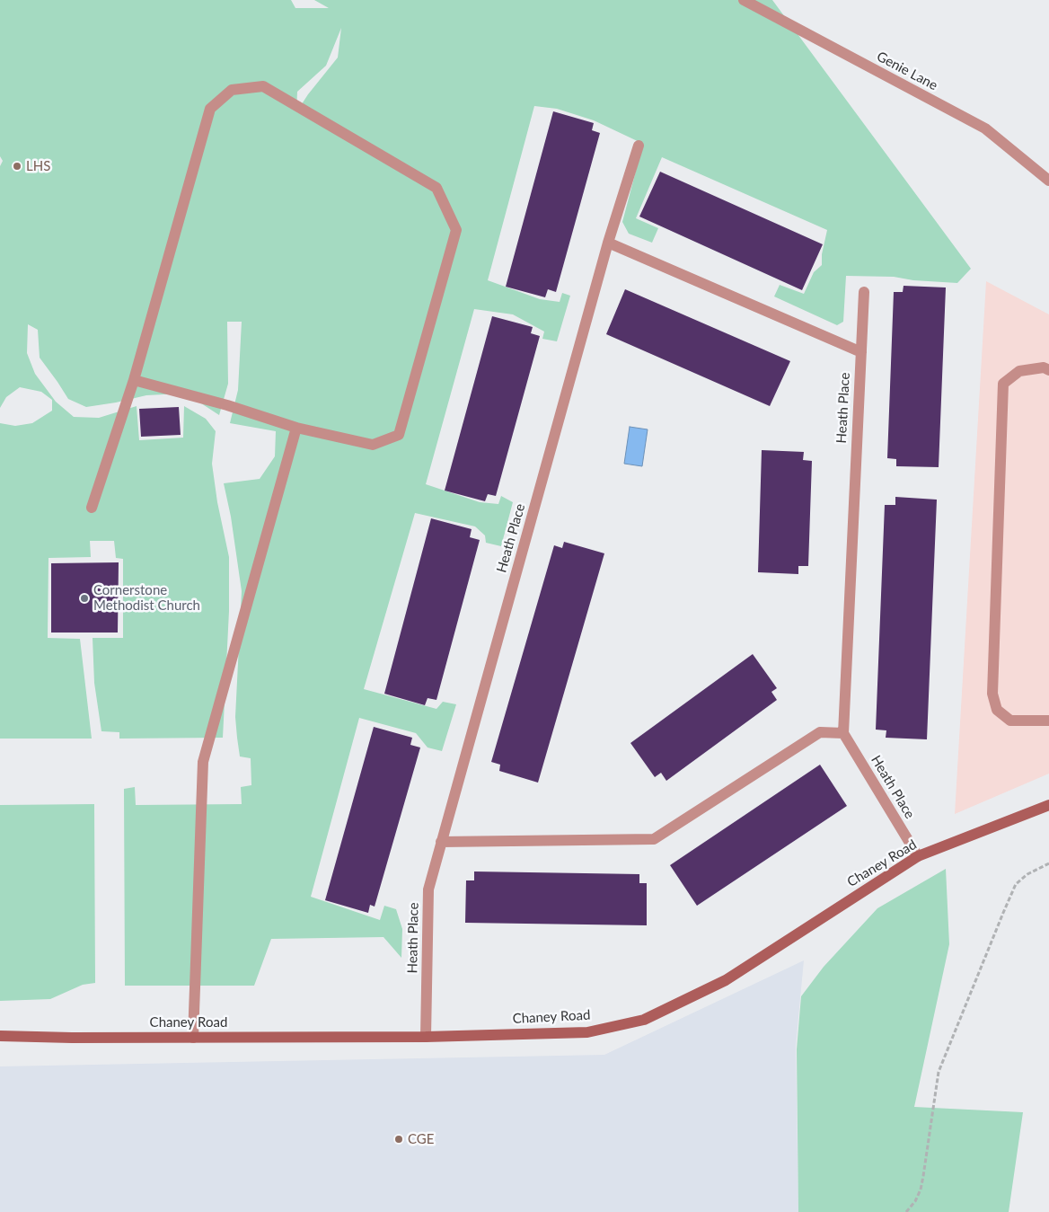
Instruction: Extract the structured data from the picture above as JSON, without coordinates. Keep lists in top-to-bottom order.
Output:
{
  "streets": {
    "street": ["Genie Lane", "Heath Place", "Chaney Road"]
  },
  "crossings": [
    ["Heath Place", "Chaney Road"]
  ],
  "places": ["LHS", "Cornerstone Methodist Church", "CGE"]
}
